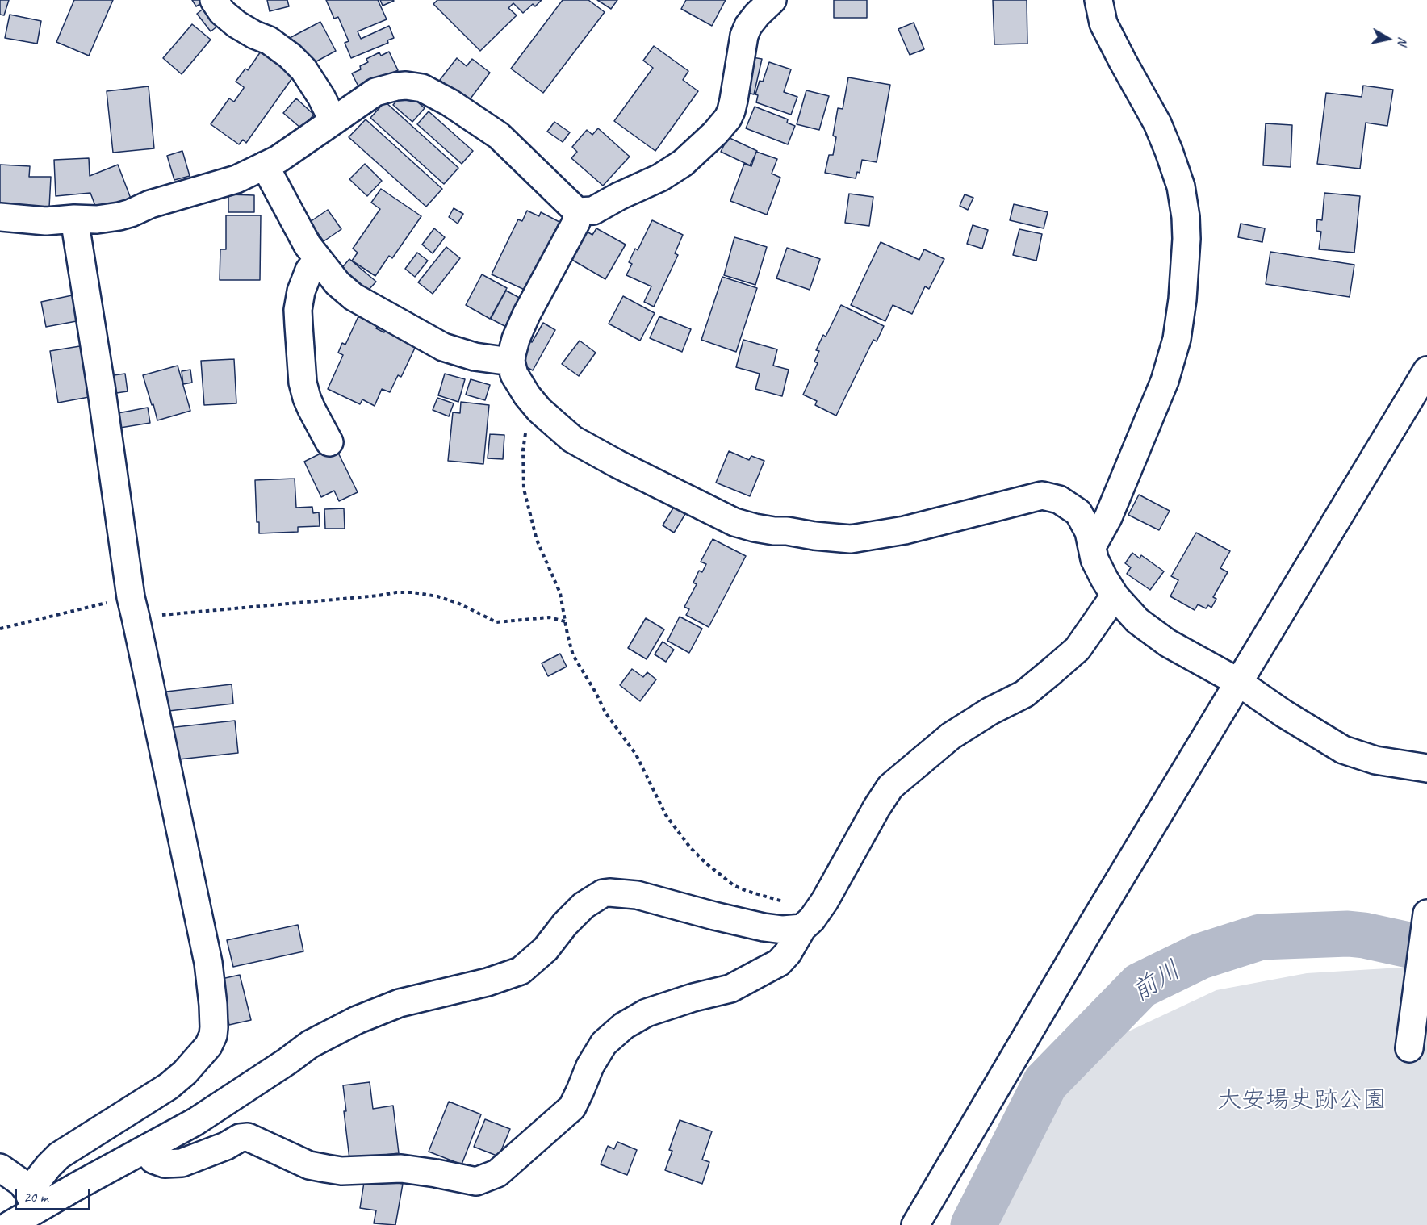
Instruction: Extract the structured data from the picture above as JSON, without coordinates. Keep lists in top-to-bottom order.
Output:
{
  "water": ["前川"],
  "parks": ["大安場史跡公園"],
  "scale_bar": "20 m",
  "north": "right"
}
